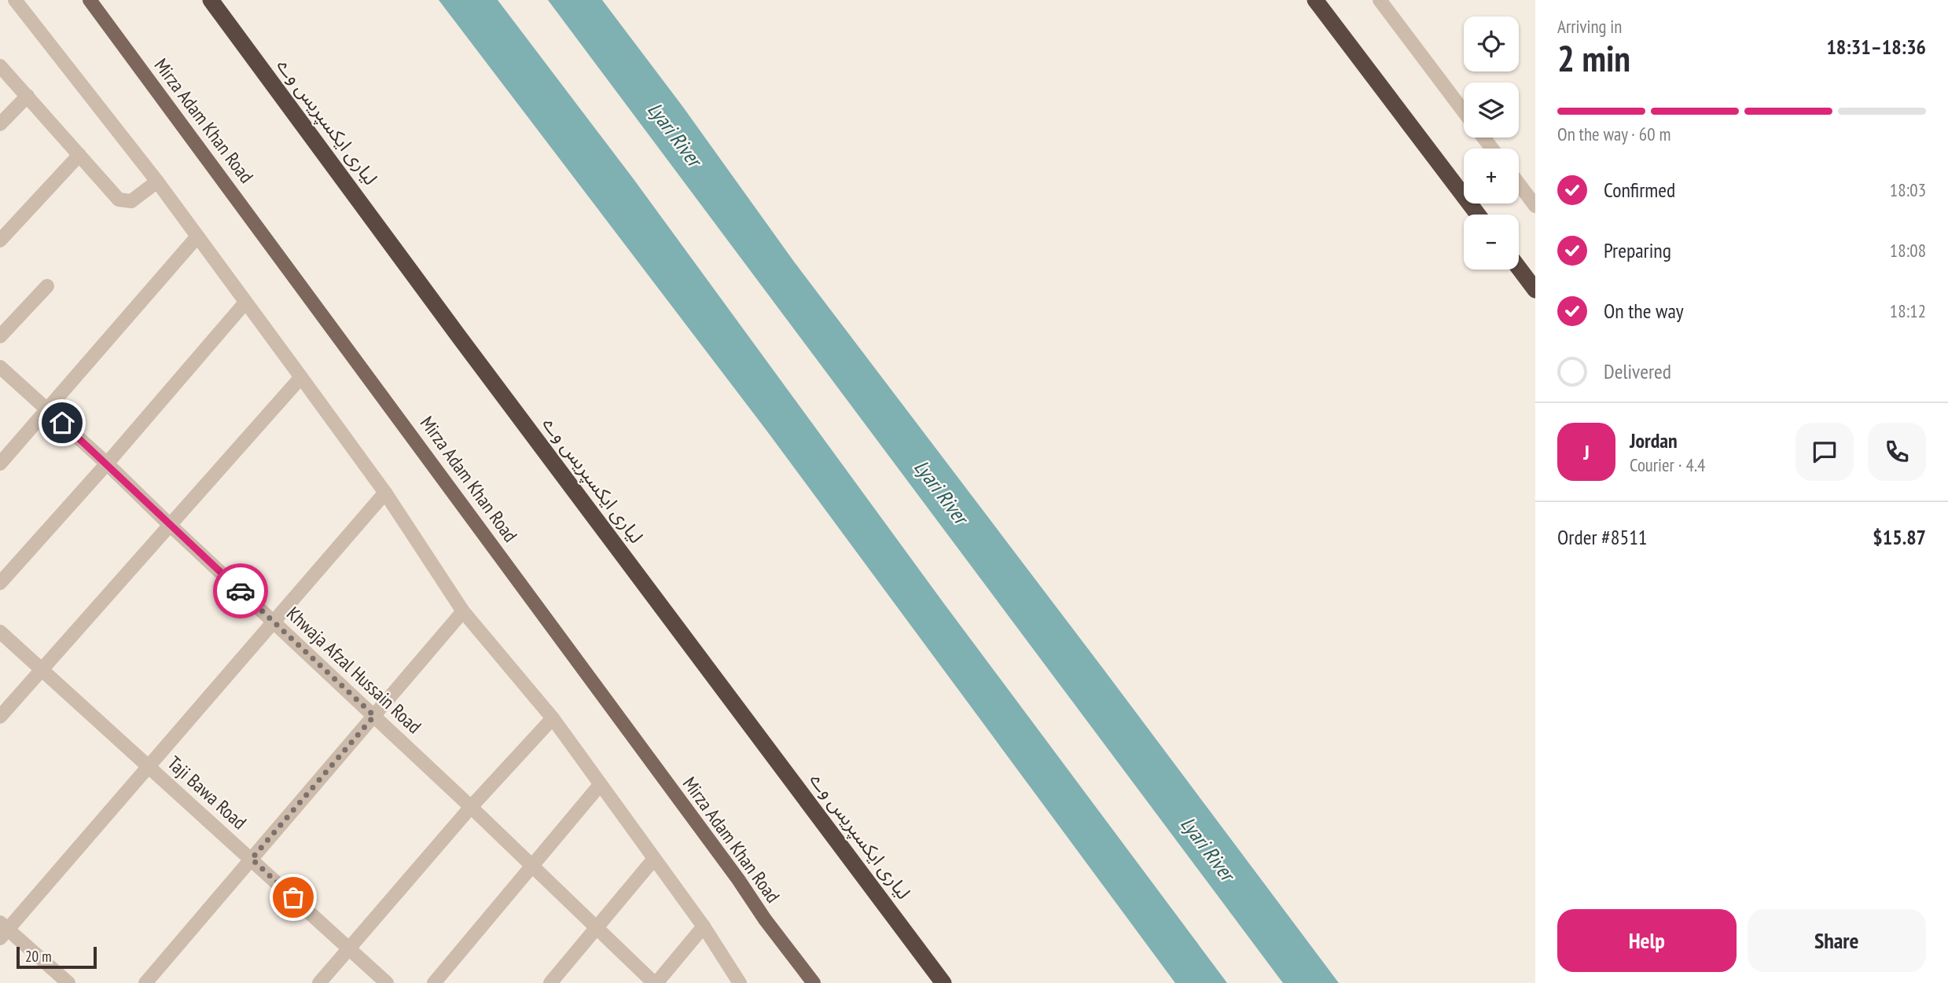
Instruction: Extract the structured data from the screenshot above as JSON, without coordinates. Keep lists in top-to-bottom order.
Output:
{
  "streets": {
    "highway": ["لیاری ایکسپریس وے"],
    "main road": ["Mirza Adam Khan Road"],
    "street": ["Khwaja Afzal Hussain Road", "Taji Bawa Road"]
  },
  "water": ["Lyari River"],
  "scale_bar": "20 m",
  "page": {
    "heading": ["2 min", "Arriving in", "18:31–18:36"],
    "panel": [
      "Jordan",
      "Courier · 4.4",
      "Order #8511",
      "$15.87"
    ],
    "map_buttons": ["+", "−"],
    "bar": "On the way · 60 m",
    "list": [
      ["Confirmed", "18:03"],
      ["Preparing", "18:08"],
      ["On the way", "18:12"],
      "Delivered"
    ],
    "round": "J",
    "buttons": ["Help", "Share"],
    "scale": "20 m"
  }
}
